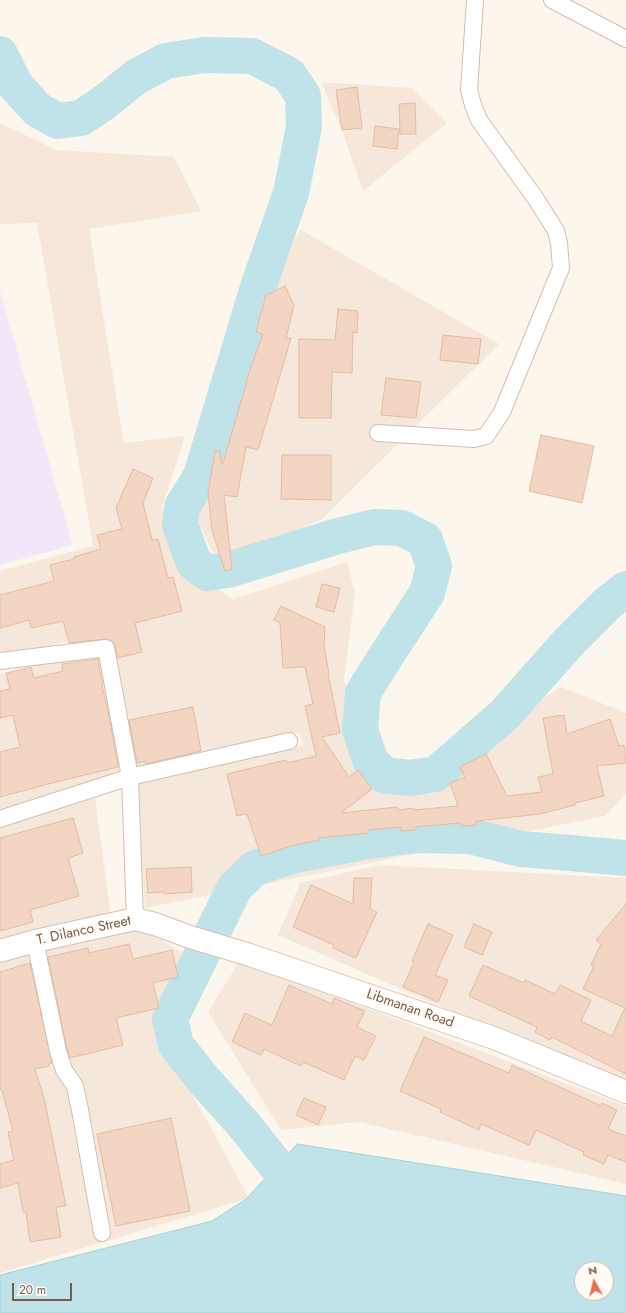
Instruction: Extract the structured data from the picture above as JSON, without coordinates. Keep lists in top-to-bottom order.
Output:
{
  "streets": {
    "main road": ["T. Dilanco Street", "Libmanan Road"]
  },
  "crossings": [
    ["T. Dilanco Street", "Libmanan Road"]
  ],
  "scale_bar": "20 m",
  "north": "top"
}
